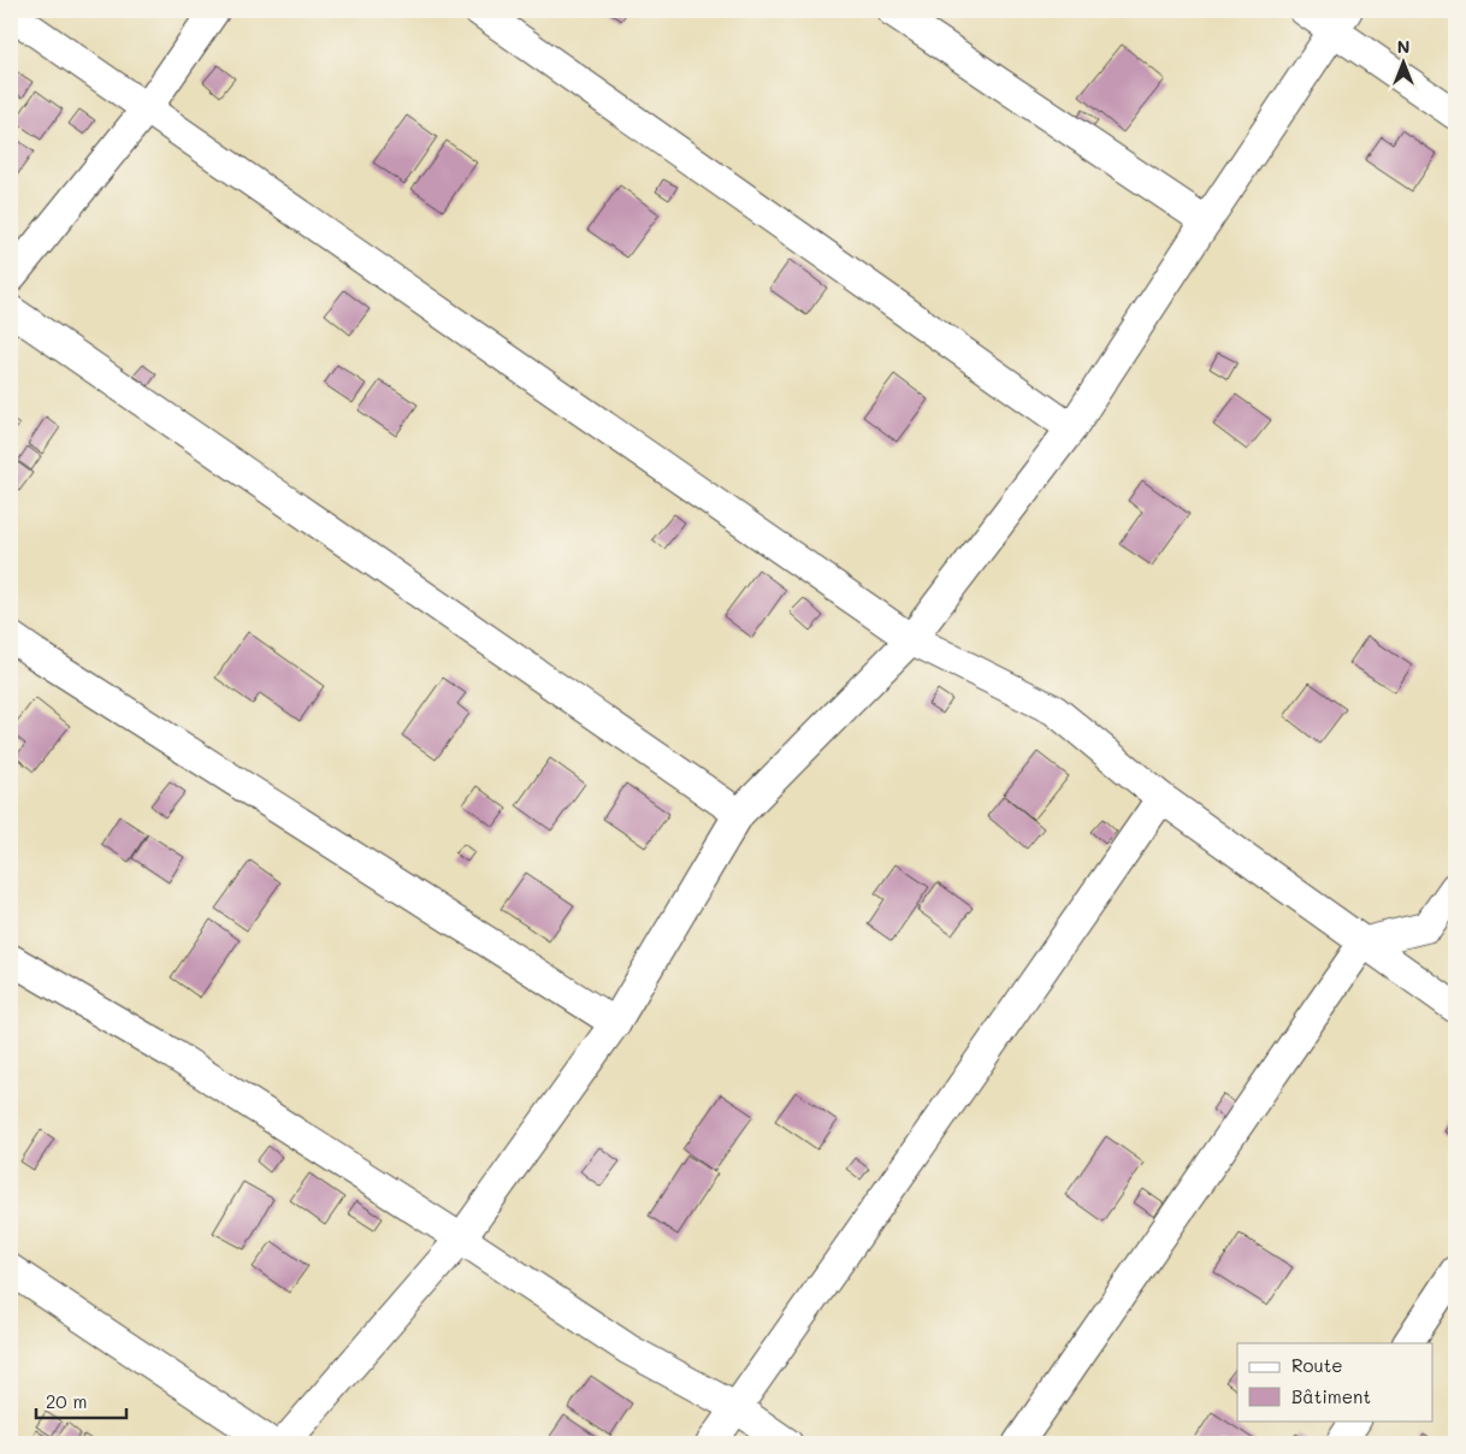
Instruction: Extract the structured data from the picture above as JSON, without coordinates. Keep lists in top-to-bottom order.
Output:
{
  "legend": ["Route", "Bâtiment"],
  "scale_bar": "20 m",
  "north": "top"
}
